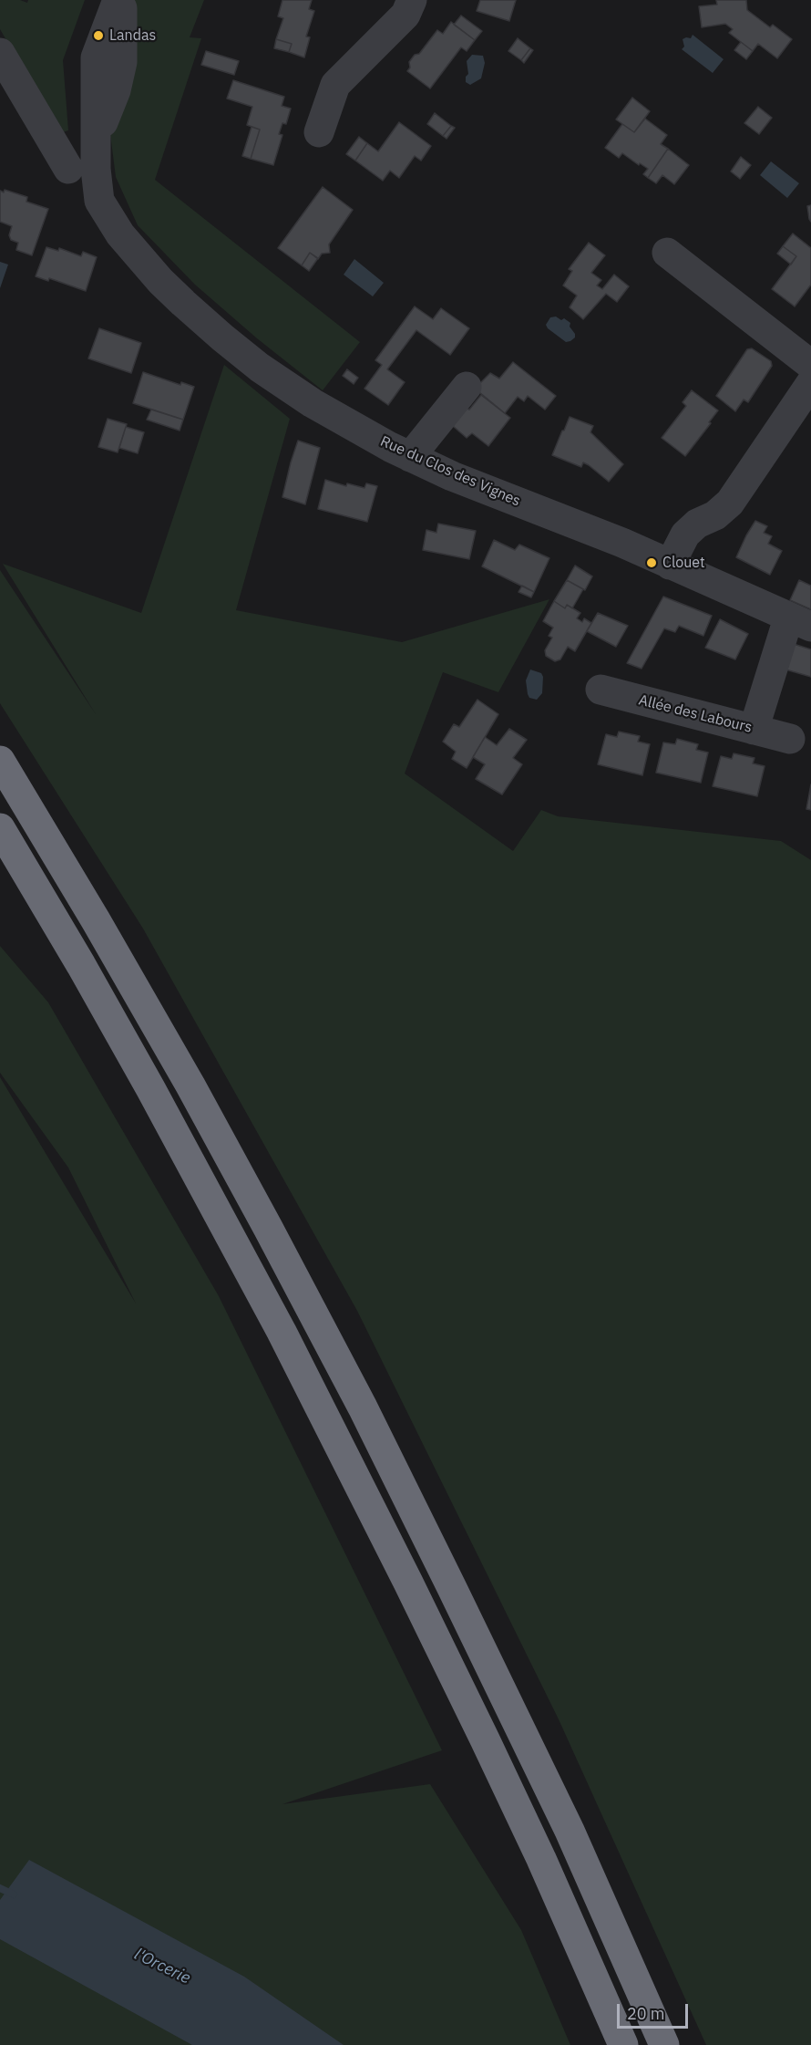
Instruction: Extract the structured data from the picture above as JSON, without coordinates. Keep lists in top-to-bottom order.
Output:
{
  "streets": {
    "street": ["Rue du Clos des Vignes", "Allée des Labours"]
  },
  "water": ["l'Orcerie"],
  "places": ["Landas", "Clouet"],
  "scale_bar": "20 m"
}
